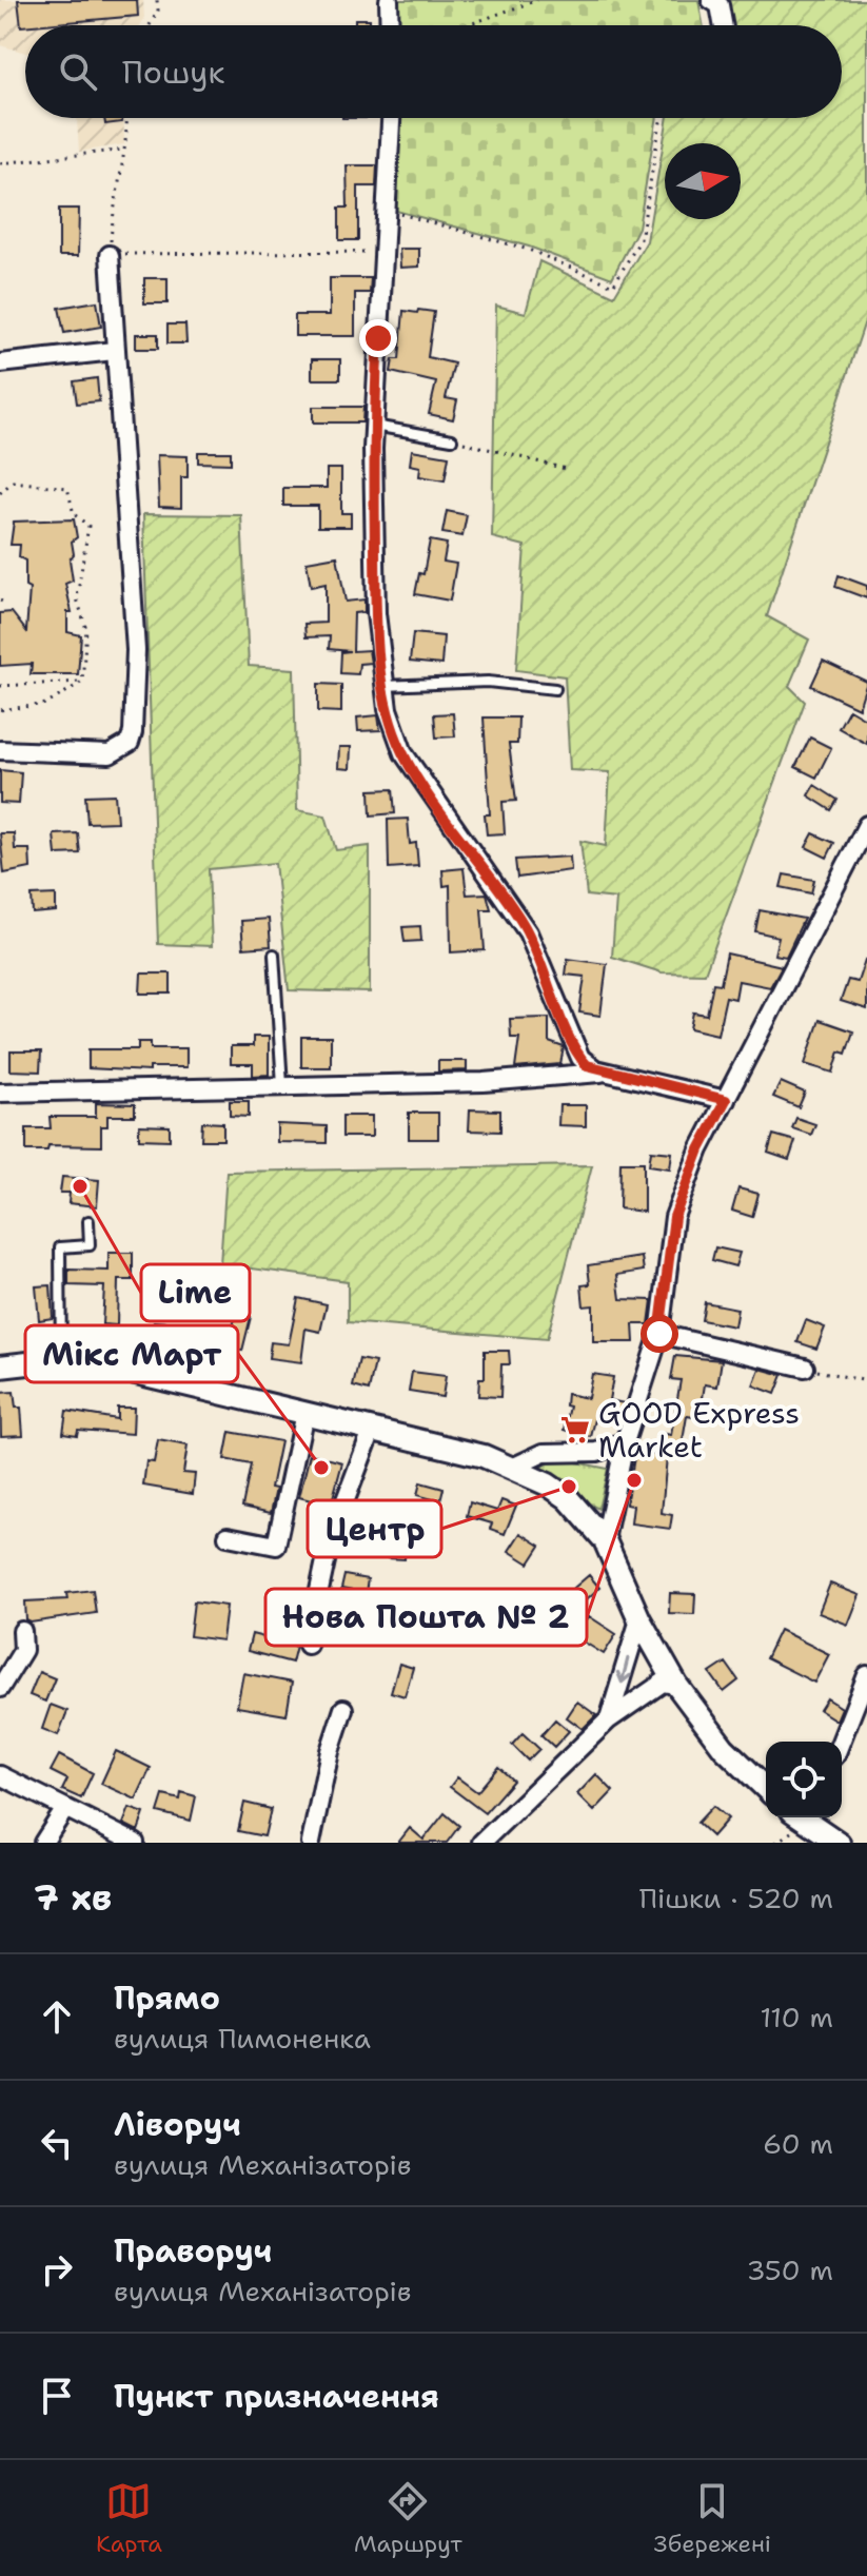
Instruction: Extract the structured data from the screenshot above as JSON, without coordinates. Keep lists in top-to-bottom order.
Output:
{
  "places": {
    "other": [
      "Lime",
      "Мікс Март",
      "Нова Пошта № 2",
      "Центр"
    ],
    "supermarket": ["GOOD Express Market"]
  },
  "north": "right",
  "page": {
    "search": "Пошук",
    "heading": ["7 хв", "Пішки · 520 m"],
    "list": [
      ["Прямо", "вулиця Пимоненка", "110 m"],
      ["Ліворуч", "вулиця Механізаторів", "60 m"],
      ["Праворуч", "вулиця Механізаторів", "350 m"],
      "Пункт призначення"
    ],
    "nav": ["Карта", "Маршрут", "Збережені"]
  }
}
